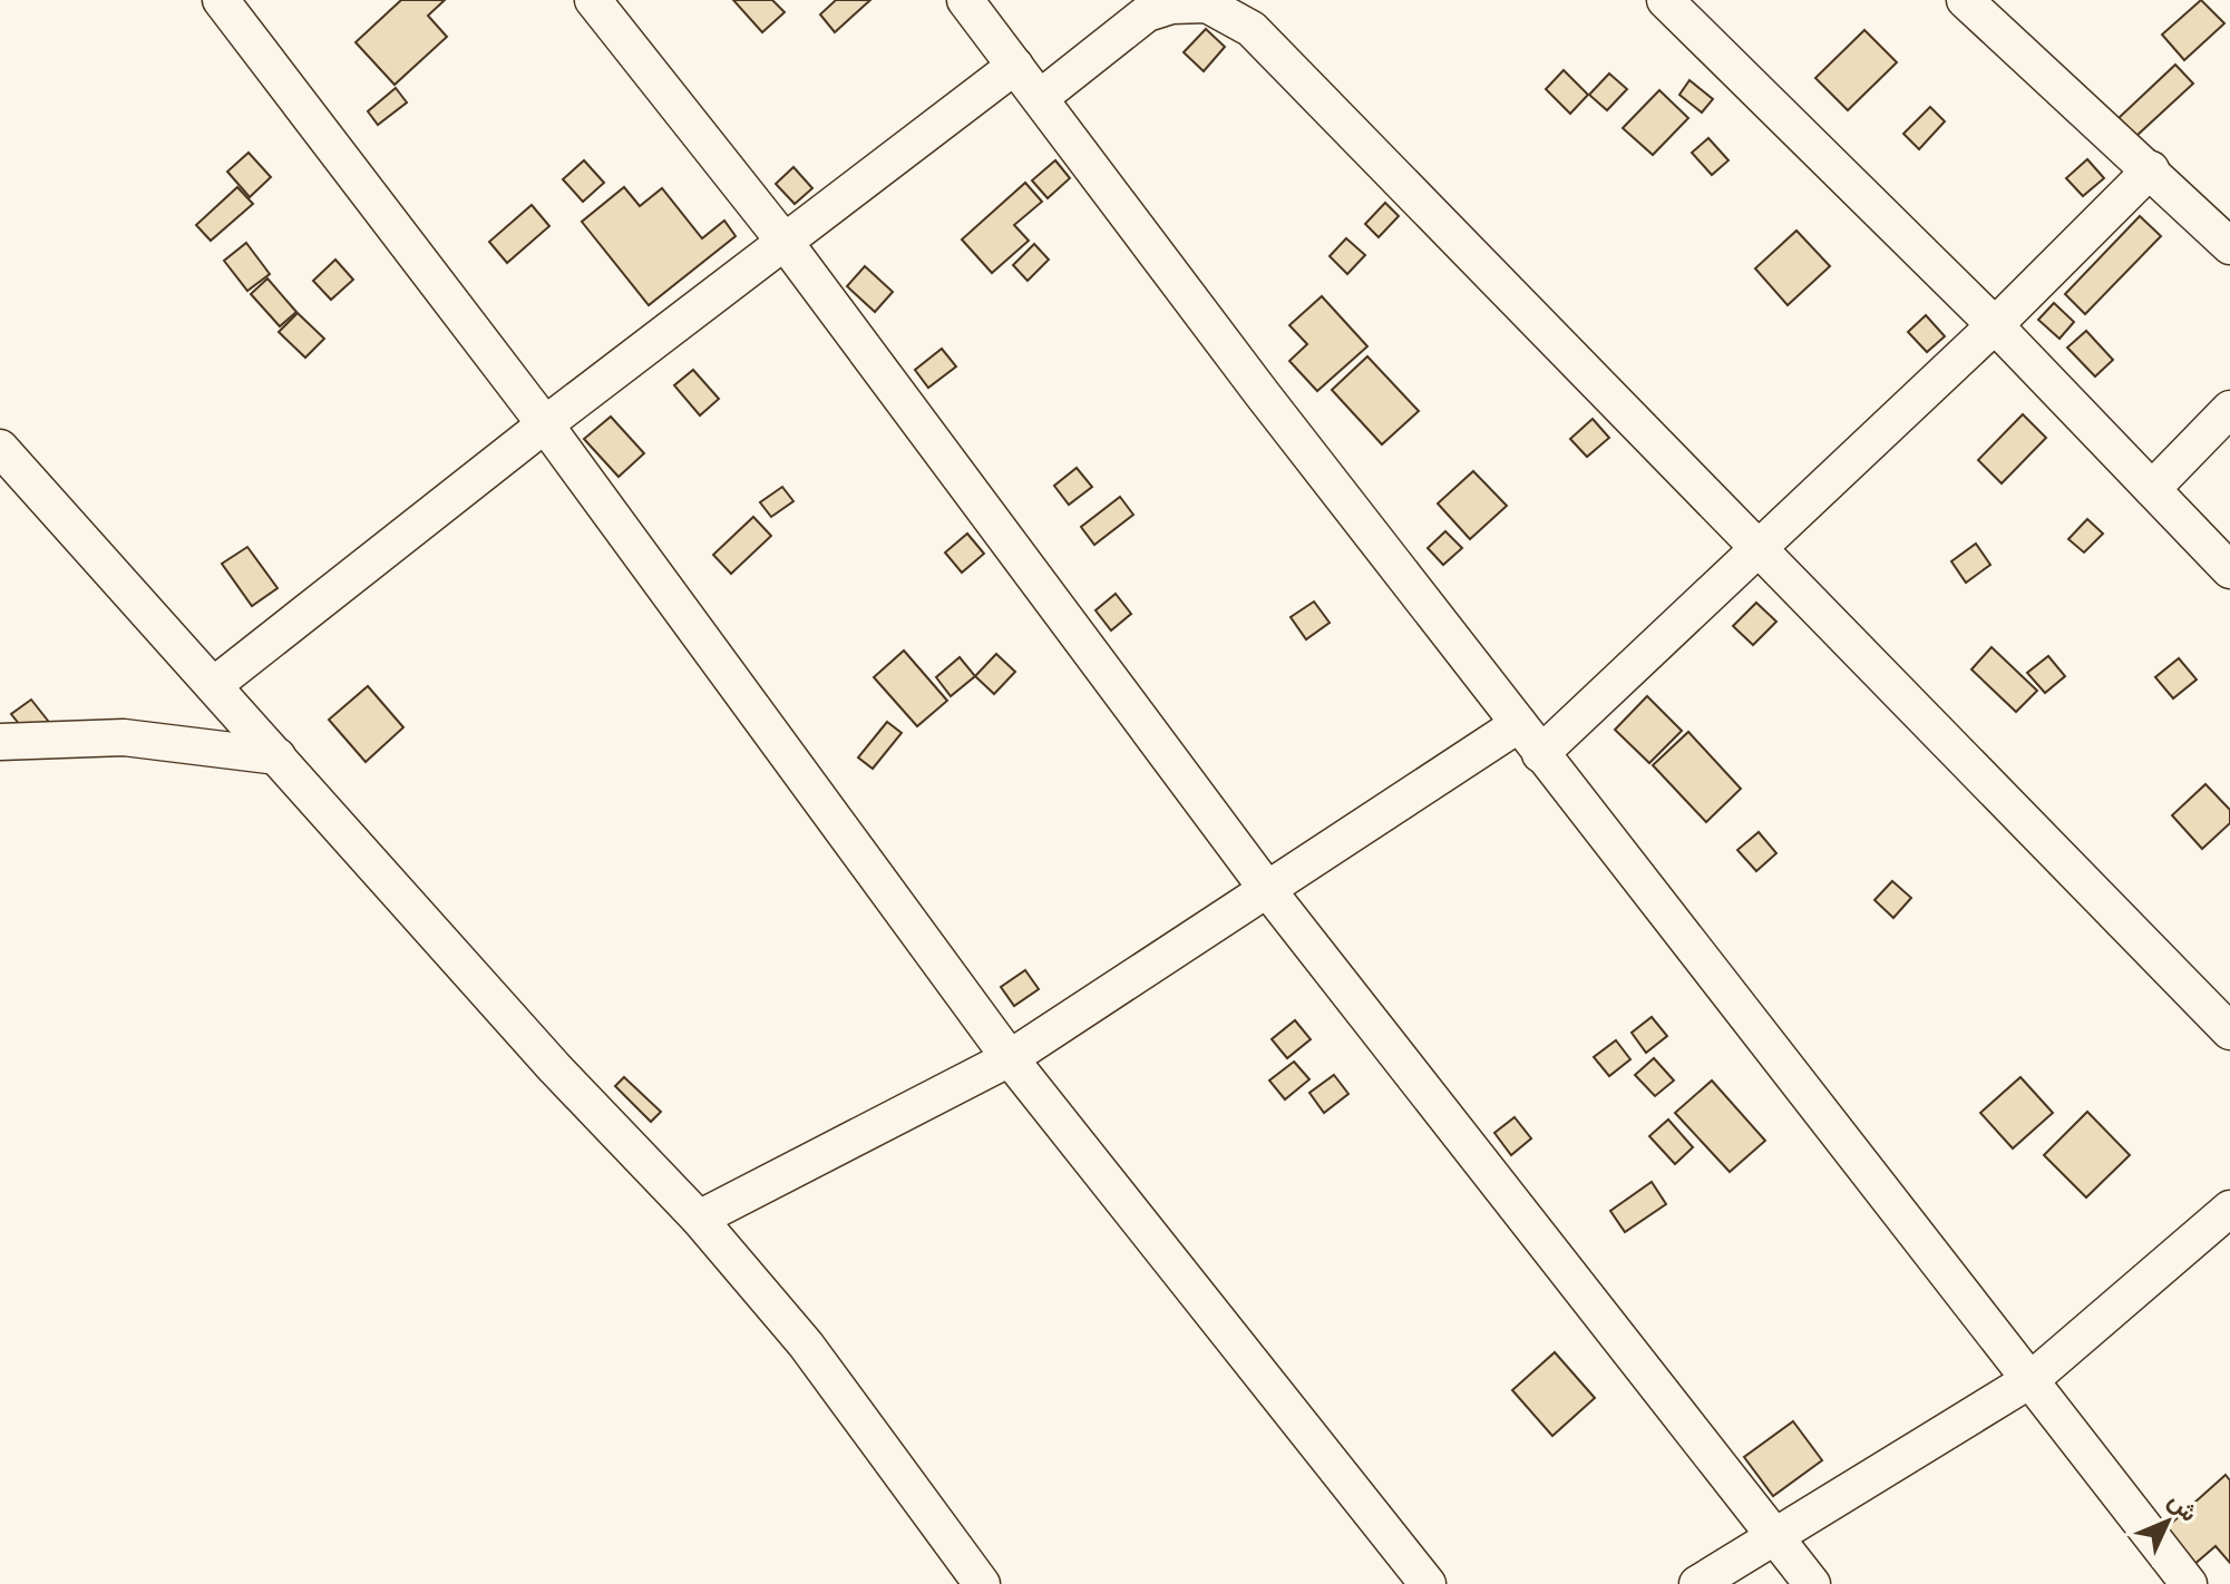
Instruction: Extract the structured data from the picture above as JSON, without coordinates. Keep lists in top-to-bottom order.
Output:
{
  "north": "top right"
}
